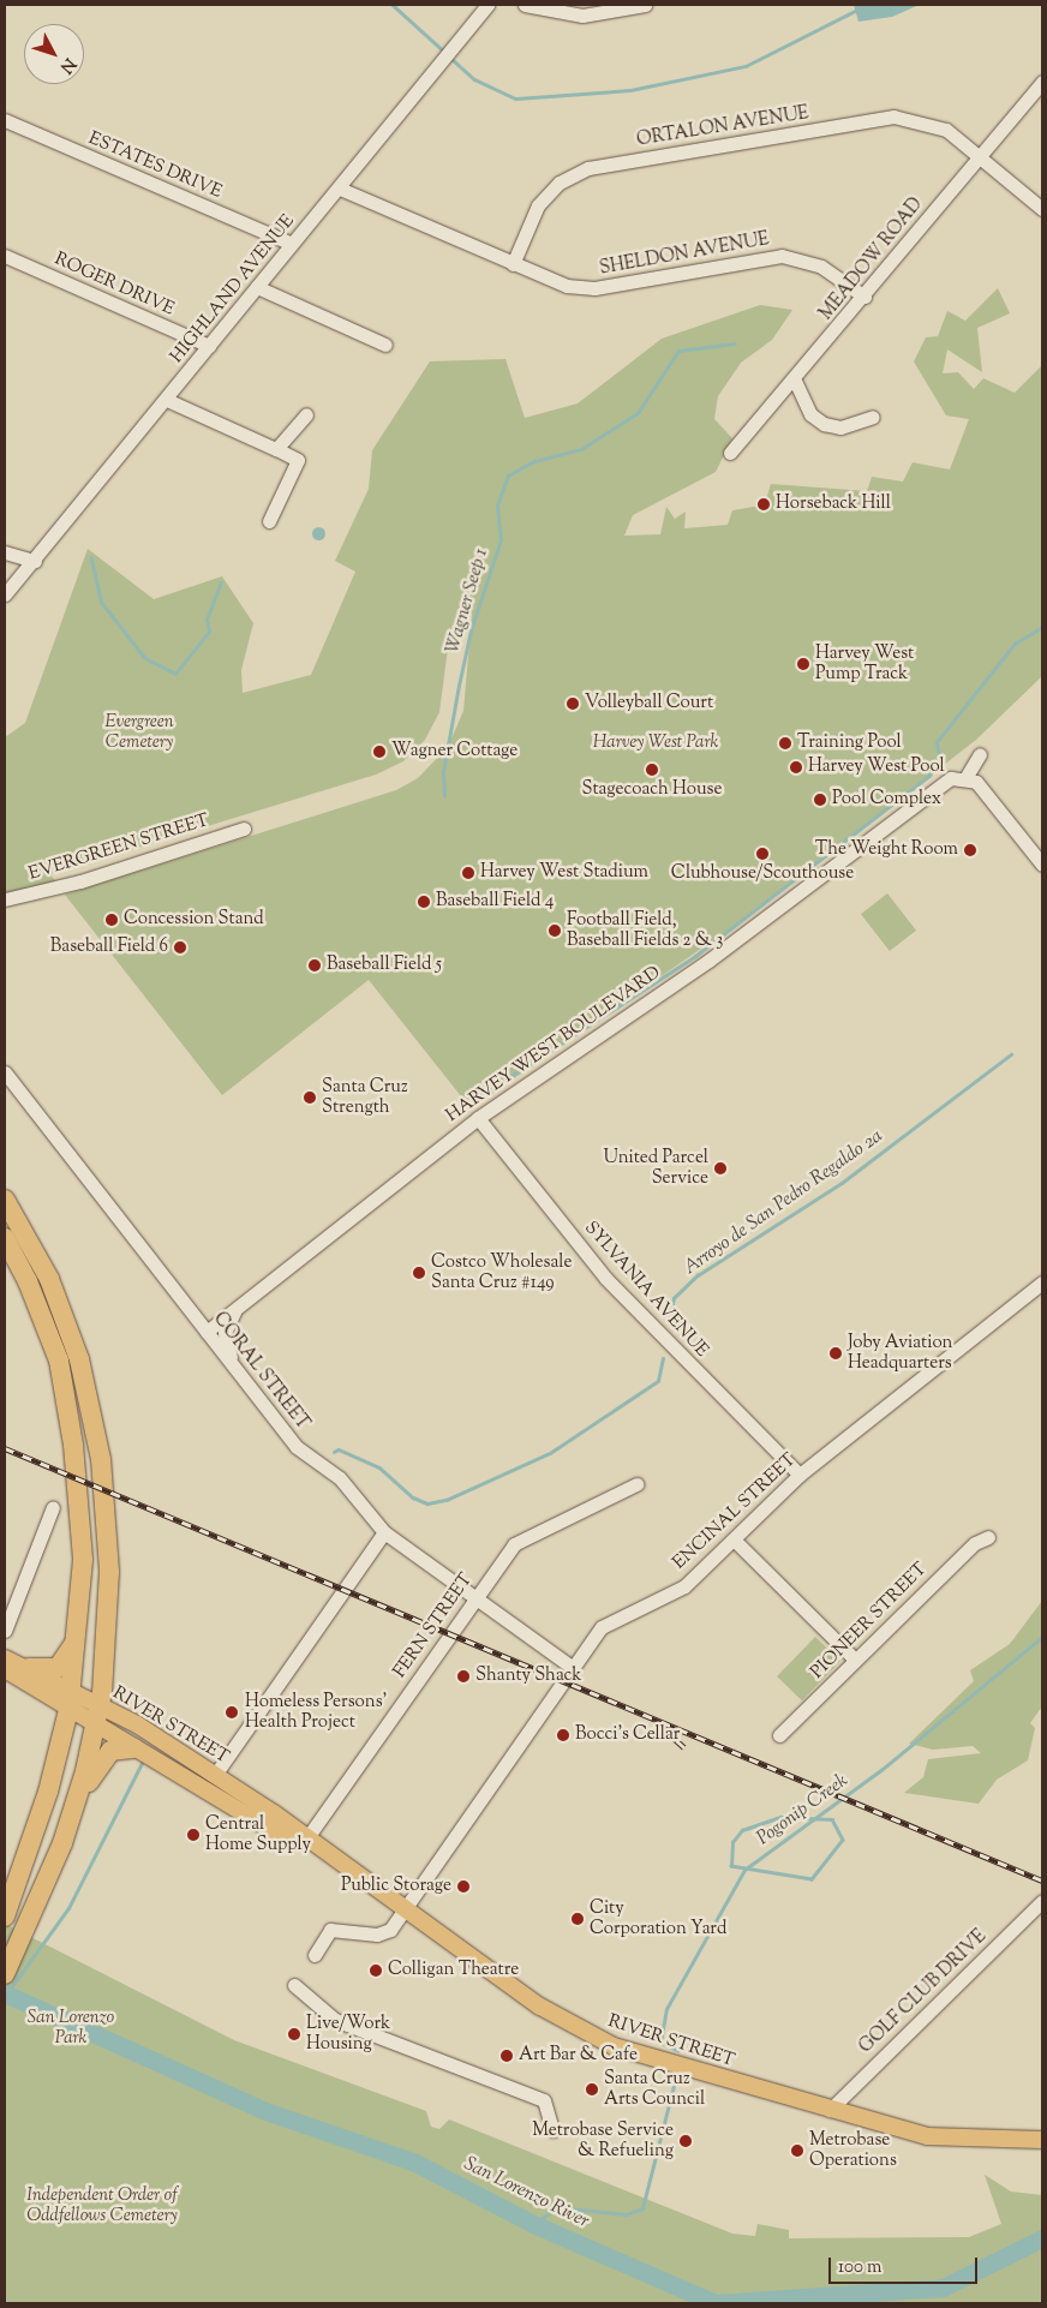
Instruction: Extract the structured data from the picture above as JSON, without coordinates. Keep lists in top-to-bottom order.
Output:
{
  "streets": {
    "main road": ["RIVER STREET"],
    "street": [
      "ORTALON AVENUE",
      "ESTATES DRIVE",
      "SHELDON AVENUE",
      "MEADOW ROAD",
      "ROGER DRIVE",
      "HIGHLAND AVENUE",
      "EVERGREEN STREET",
      "HARVEY WEST BOULEVARD",
      "SYLVANIA AVENUE",
      "CORAL STREET",
      "ENCINAL STREET",
      "PIONEER STREET",
      "FERN STREET",
      "GOLF CLUB DRIVE"
    ]
  },
  "crossings": [
    ["ORTALON AVENUE", "SHELDON AVENUE"],
    ["ORTALON AVENUE", "MEADOW ROAD"],
    ["ESTATES DRIVE", "HIGHLAND AVENUE"],
    ["SHELDON AVENUE", "MEADOW ROAD"],
    ["SHELDON AVENUE", "HIGHLAND AVENUE"],
    ["ROGER DRIVE", "HIGHLAND AVENUE"],
    ["HARVEY WEST BOULEVARD", "SYLVANIA AVENUE"],
    ["HARVEY WEST BOULEVARD", "CORAL STREET"],
    ["SYLVANIA AVENUE", "ENCINAL STREET"],
    ["CORAL STREET", "ENCINAL STREET"],
    ["CORAL STREET", "FERN STREET"],
    ["ENCINAL STREET", "RIVER STREET"],
    ["FERN STREET", "RIVER STREET"],
    ["RIVER STREET", "GOLF CLUB DRIVE"]
  ],
  "water": [
    "Wagner Seep 1",
    "Arroyo de San Pedro Regaldo 2a",
    "Pogonip Creek",
    "San Lorenzo River"
  ],
  "parks": [
    "Evergreen Cemetery",
    "Harvey West Park",
    "San Lorenzo Park",
    "Independent Order of Oddfellows Cemetery"
  ],
  "places": [
    "Horseback Hill",
    "Harvey West Pump Track",
    "Volleyball Court",
    "Training Pool",
    "Wagner Cottage",
    "Harvey West Pool",
    "Stagecoach House",
    "Pool Complex",
    "The Weight Room",
    "Clubhouse/Scouthouse",
    "Harvey West Stadium",
    "Baseball Field 4",
    "Concession Stand",
    "Football Field, Baseball Fields 2 & 3",
    "Baseball Field 6",
    "Baseball Field 5",
    "Santa Cruz Strength",
    "United Parcel Service",
    "Costco Wholesale Santa Cruz #149",
    "Joby Aviation Headquarters",
    "Shanty Shack",
    "Homeless Persons' Health Project",
    "Bocci's Cellar",
    "Central Home Supply",
    "Public Storage",
    "City Corporation Yard",
    "Colligan Theatre",
    "Live/Work Housing",
    "Art Bar & Cafe",
    "Santa Cruz Arts Council",
    "Metrobase Service & Refueling",
    "Metrobase Operations"
  ],
  "scale_bar": "100 m",
  "north": "bottom right"
}
